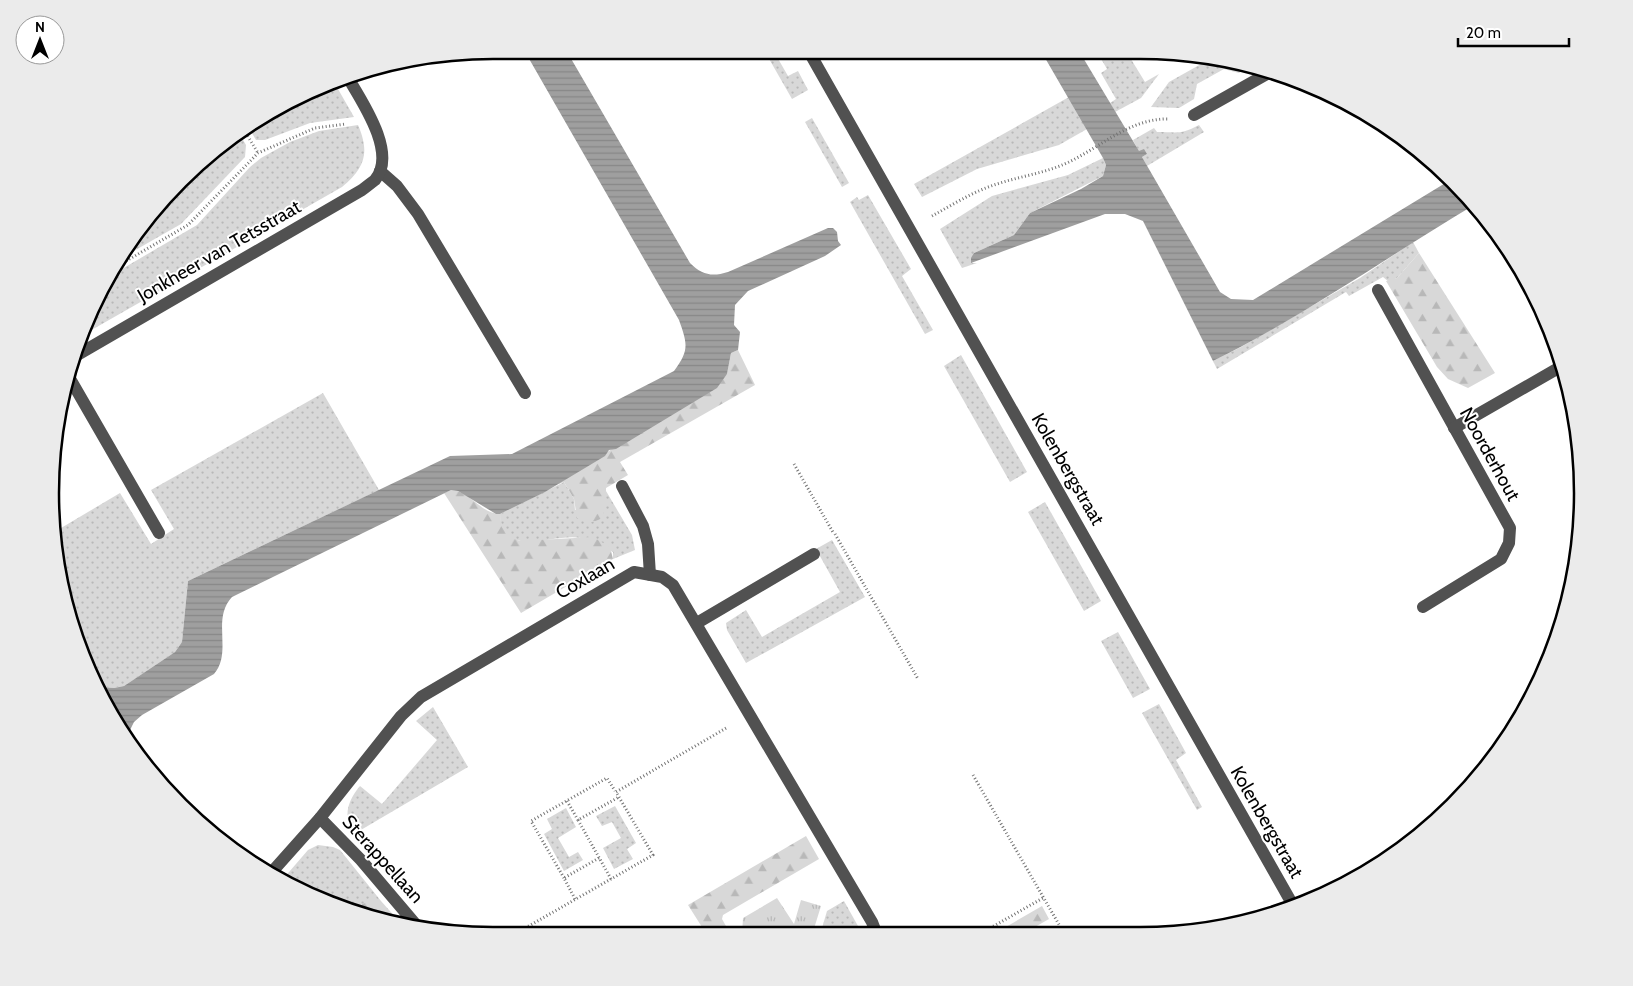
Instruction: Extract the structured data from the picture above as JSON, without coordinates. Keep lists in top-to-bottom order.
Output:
{
  "streets": {
    "street": [
      "Jonkheer van Tetsstraat",
      "Noorderhout",
      "Kolenbergstraat",
      "Coxlaan",
      "Sterappellaan"
    ]
  },
  "crossings": [
    ["Coxlaan", "Sterappellaan"]
  ],
  "scale_bar": "20 m",
  "north": "top"
}
